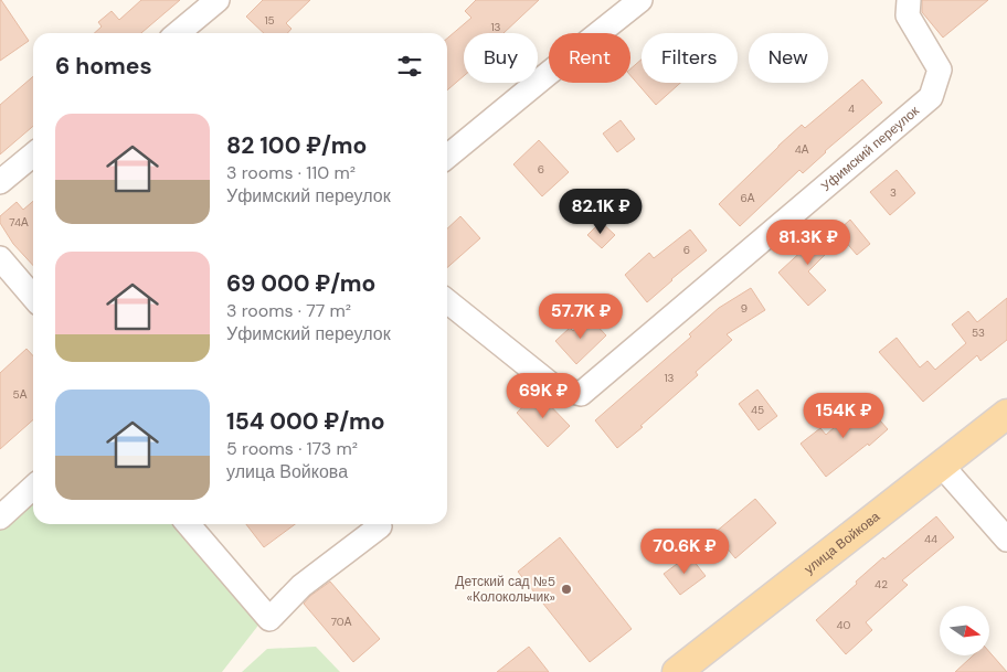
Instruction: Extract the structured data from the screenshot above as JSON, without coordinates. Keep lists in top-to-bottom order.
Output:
{
  "streets": {
    "main road": ["улица Войкова"],
    "street": ["Уфимский переулок"]
  },
  "places": ["Детский сад №5 «Колокольчик»"],
  "house_numbers": [
    "15",
    "13",
    "4",
    "4А",
    "6",
    "3",
    "6А",
    "74А",
    "6",
    "9",
    "53",
    "13",
    "5А",
    "45",
    "44",
    "42",
    "70А",
    "40"
  ],
  "north": "right",
  "page": {
    "chip": [
      "Buy",
      "Rent",
      "Filters",
      "New"
    ],
    "heading": "6 homes",
    "list": [
      {
        "name": "82 100 ₽/mo",
        "note": "3 rooms · 110 m² · Уфимский переулок"
      },
      {
        "name": "69 000 ₽/mo",
        "note": "3 rooms · 77 m² · Уфимский переулок"
      },
      {
        "name": "154 000 ₽/mo",
        "note": "5 rooms · 173 m² · улица Войкова"
      }
    ],
    "price": [
      "82.1K ₽",
      "81.3K ₽",
      "57.7K ₽",
      "69K ₽",
      "154K ₽",
      "70.6K ₽"
    ]
  }
}
